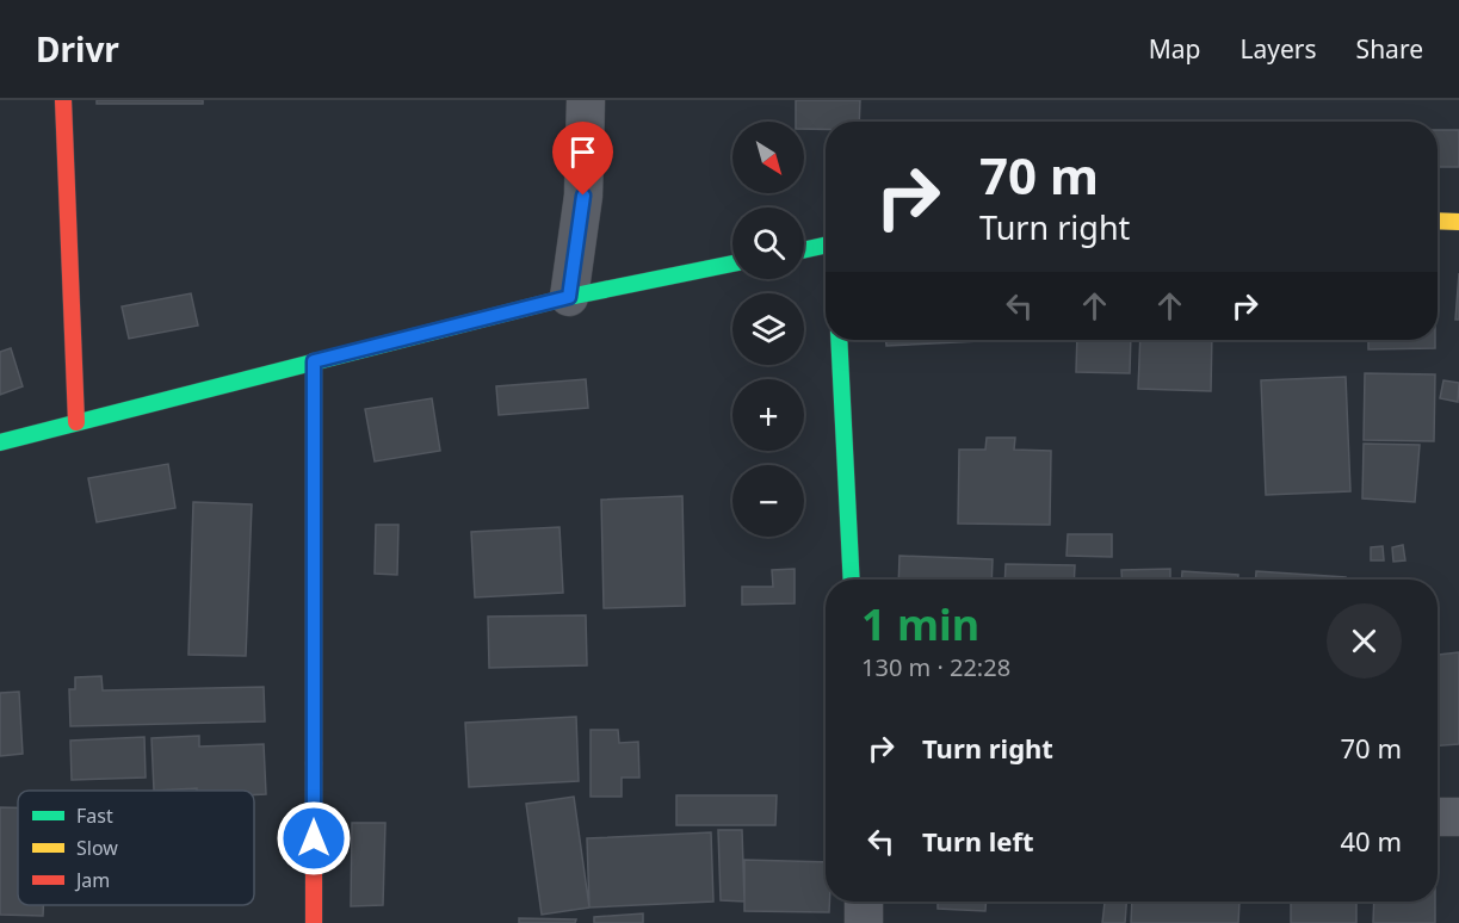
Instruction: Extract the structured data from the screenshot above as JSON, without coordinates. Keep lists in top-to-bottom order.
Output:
{
  "legend": ["Fast", "Slow", "Jam"],
  "north": "bottom right",
  "page": {
    "header": "Drivr",
    "nav": ["Map", "Layers", "Share"],
    "map_buttons": ["+", "−"],
    "turn": ["70 m", "Turn right"],
    "heading": ["1 min", "130 m · 22:28"],
    "list": [
      {
        "name": "Turn right",
        "value": "70 m"
      },
      {
        "name": "Turn left",
        "value": "40 m"
      }
    ]
  }
}
